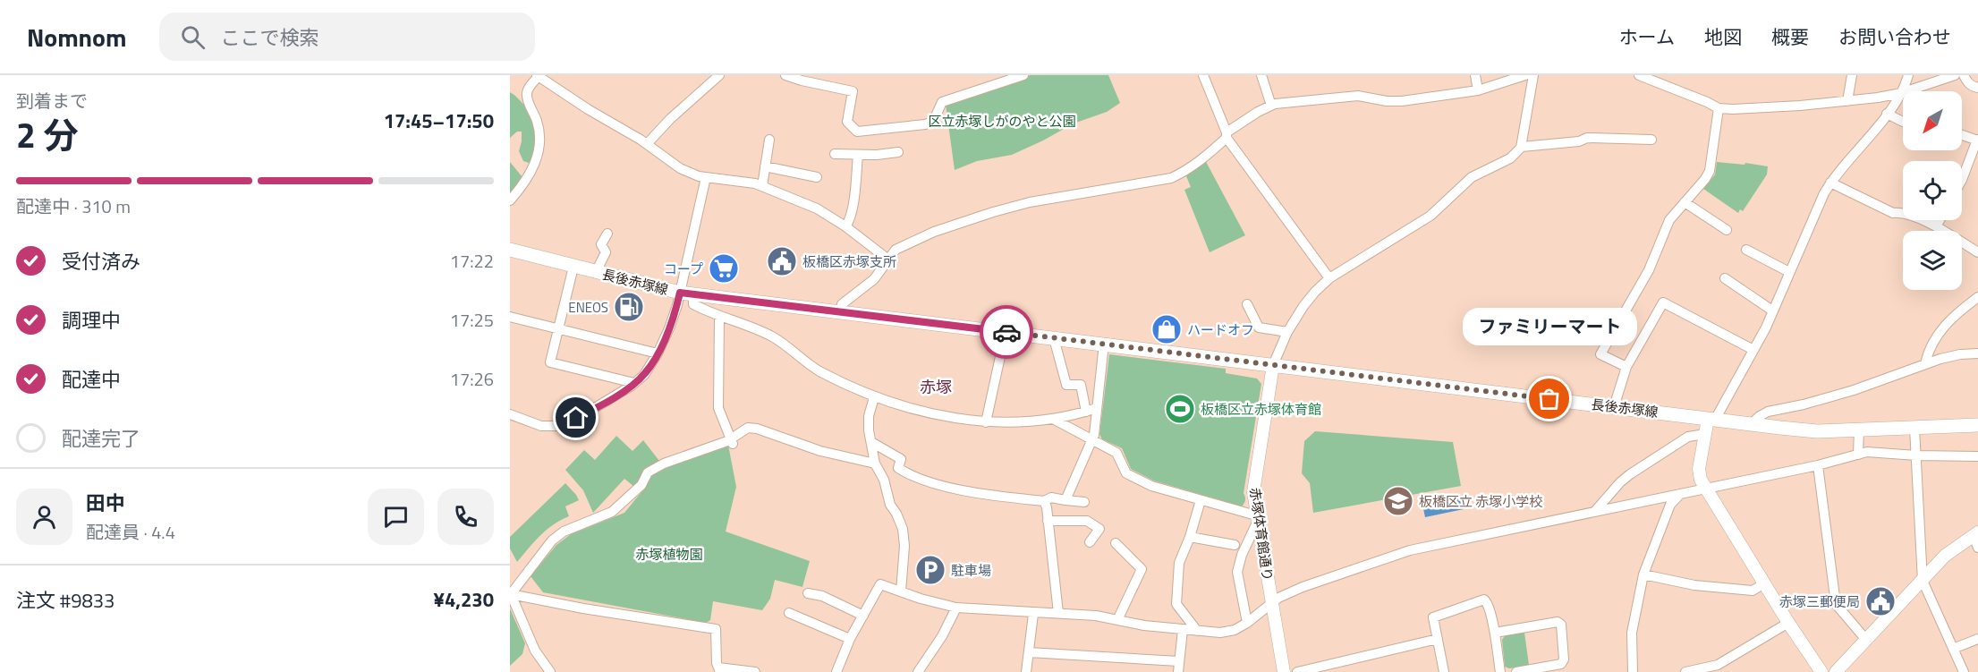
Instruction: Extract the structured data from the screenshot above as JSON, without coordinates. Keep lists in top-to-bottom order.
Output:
{
  "streets": {
    "main road": ["長後赤塚線"],
    "street": ["赤塚体育館通り"]
  },
  "crossings": [
    ["長後赤塚線", "赤塚体育館通り"]
  ],
  "districts": ["赤塚"],
  "parks": ["区立赤塚しがのやと公園", "赤塚植物園"],
  "places": {
    "public building": ["板橋区赤塚支所", "赤塚三郵便局"],
    "supermarket": ["コープ"],
    "fuel station": ["ENEOS"],
    "shop": ["ハードオフ"],
    "other": ["ファミリーマート"],
    "sports": ["板橋区立赤塚体育館"],
    "school or university": ["板橋区立 赤塚小学校"],
    "parking": ["駐車場"]
  },
  "north": "bottom left",
  "page": {
    "header": "Nomnom",
    "search": "ここで検索",
    "nav": [
      "ホーム",
      "地図",
      "概要",
      "お問い合わせ"
    ],
    "heading": ["2 分", "到着まで", "17:45–17:50"],
    "panel": [
      "田中",
      "配達員 · 4.4",
      "注文 #9833",
      "¥4,230"
    ],
    "bar": "配達中 · 310 m",
    "list": [
      ["受付済み", "17:22"],
      ["調理中", "17:25"],
      ["配達中", "17:26"],
      "配達完了"
    ],
    "bubble": "ファミリーマート"
  }
}
